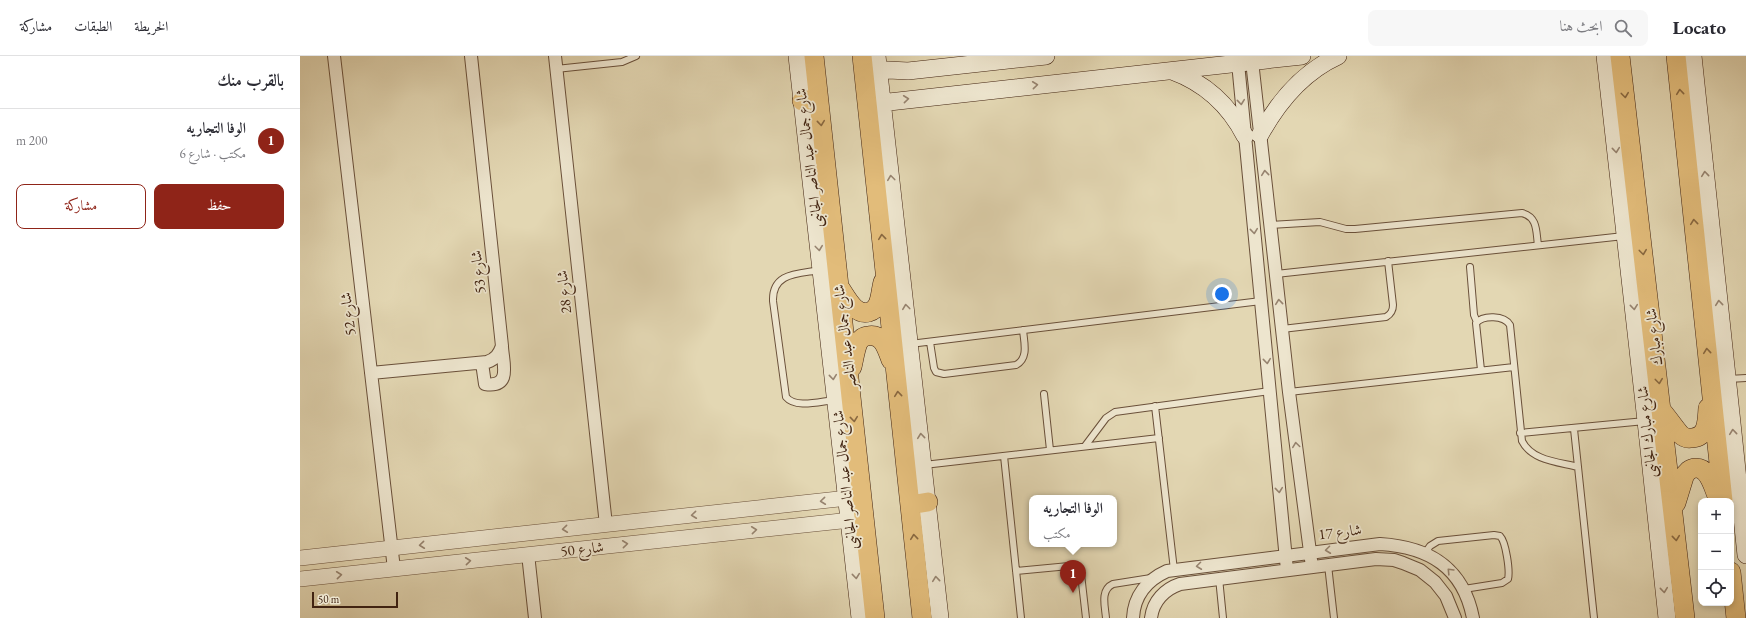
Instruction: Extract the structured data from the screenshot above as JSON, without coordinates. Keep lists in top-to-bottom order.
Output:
{
  "streets": {
    "main road": [
      "شارع جمال عبد الناصر الجانبى",
      "شارع جمال عبد الناصر",
      "شارع مبارك",
      "شارع مبارك الجانبى"
    ],
    "street": [
      "شارع 53",
      "شارع 28",
      "شارع 52",
      "شارع 17",
      "شارع 50"
    ]
  },
  "crossings": [
    ["شارع جمال عبد الناصر الجانبى", "شارع جمال عبد الناصر"],
    ["شارع جمال عبد الناصر الجانبى", "شارع 50"],
    ["شارع 28", "شارع 50"],
    ["شارع 52", "شارع 50"],
    ["شارع جمال عبد الناصر", "شارع 50"],
    ["شارع مبارك", "شارع مبارك الجانبى"]
  ],
  "scale_bar": "50 m",
  "page": {
    "header": "Locato",
    "search": "ابحث هنا",
    "nav": ["الخريطة", "الطبقات", "مشاركة"],
    "heading": "بالقرب منك",
    "list": [
      {
        "mark": "1",
        "name": "الوفا التجاريه",
        "note": "مكتب · شارع 6",
        "value": "200 m"
      }
    ],
    "buttons": ["حفظ", "مشاركة"],
    "popup": ["الوفا التجاريه", "مكتب"],
    "map_buttons": ["+", "−"],
    "pins": "1",
    "scale": "50 m"
  }
}
